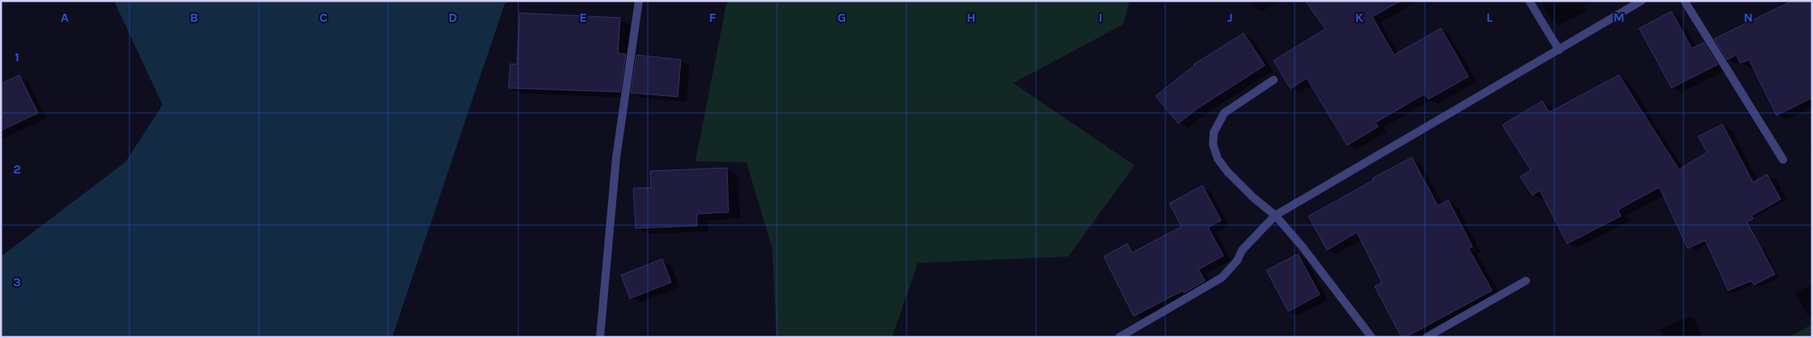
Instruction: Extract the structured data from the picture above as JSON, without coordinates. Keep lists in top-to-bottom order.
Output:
{
  "grid": {
    "columns": [
      "A",
      "B",
      "C",
      "D",
      "E",
      "F",
      "G",
      "H",
      "I",
      "J",
      "K",
      "L",
      "M",
      "N"
    ],
    "rows": ["1", "2", "3"]
  }
}
